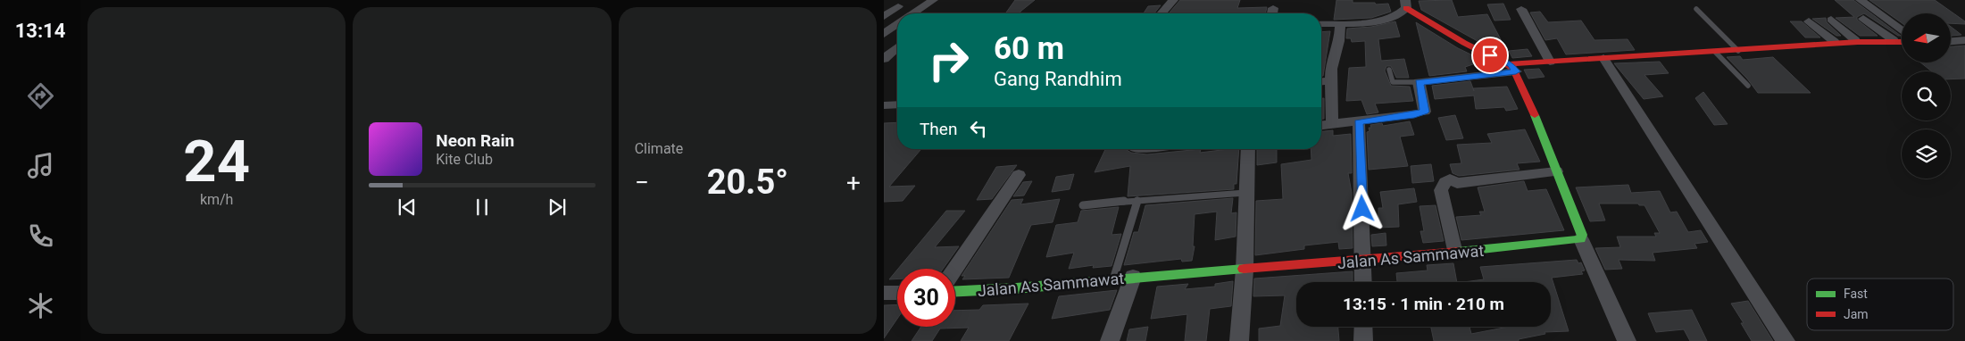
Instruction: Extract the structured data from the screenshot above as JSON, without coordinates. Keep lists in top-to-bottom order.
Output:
{
  "streets": {
    "street": ["Jalan As Sammawat"]
  },
  "legend": ["Fast", "Jam"],
  "north": "left",
  "page": {
    "tabs": "13:14",
    "tile": [
      ["24", "km/h"],
      "Climate"
    ],
    "turn": ["60 m", "Gang Randhim"],
    "then": "Then",
    "song": ["Neon Rain", "Kite Club"],
    "heat": ["−", "20.5°", "+"],
    "limit": "30",
    "trip": "13:15 · 1 min · 210 m"
  }
}
